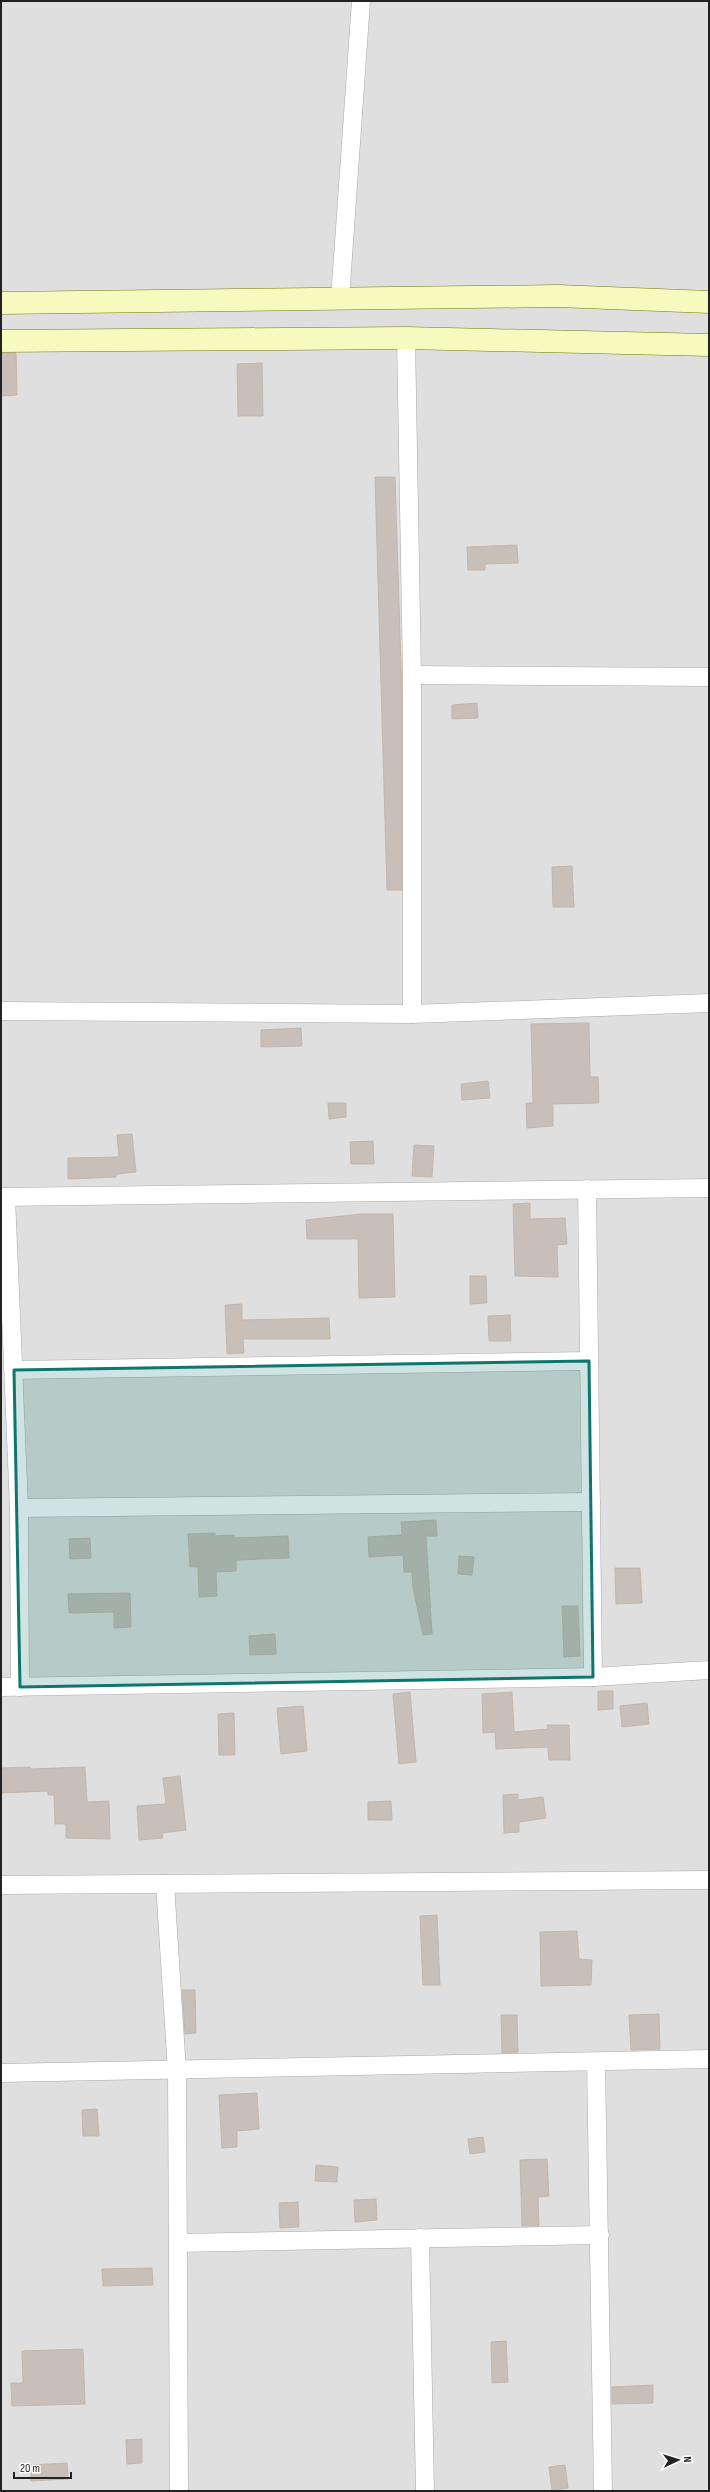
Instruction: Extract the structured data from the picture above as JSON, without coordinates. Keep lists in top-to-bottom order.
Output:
{
  "scale_bar": "20 m",
  "north": "right"
}
